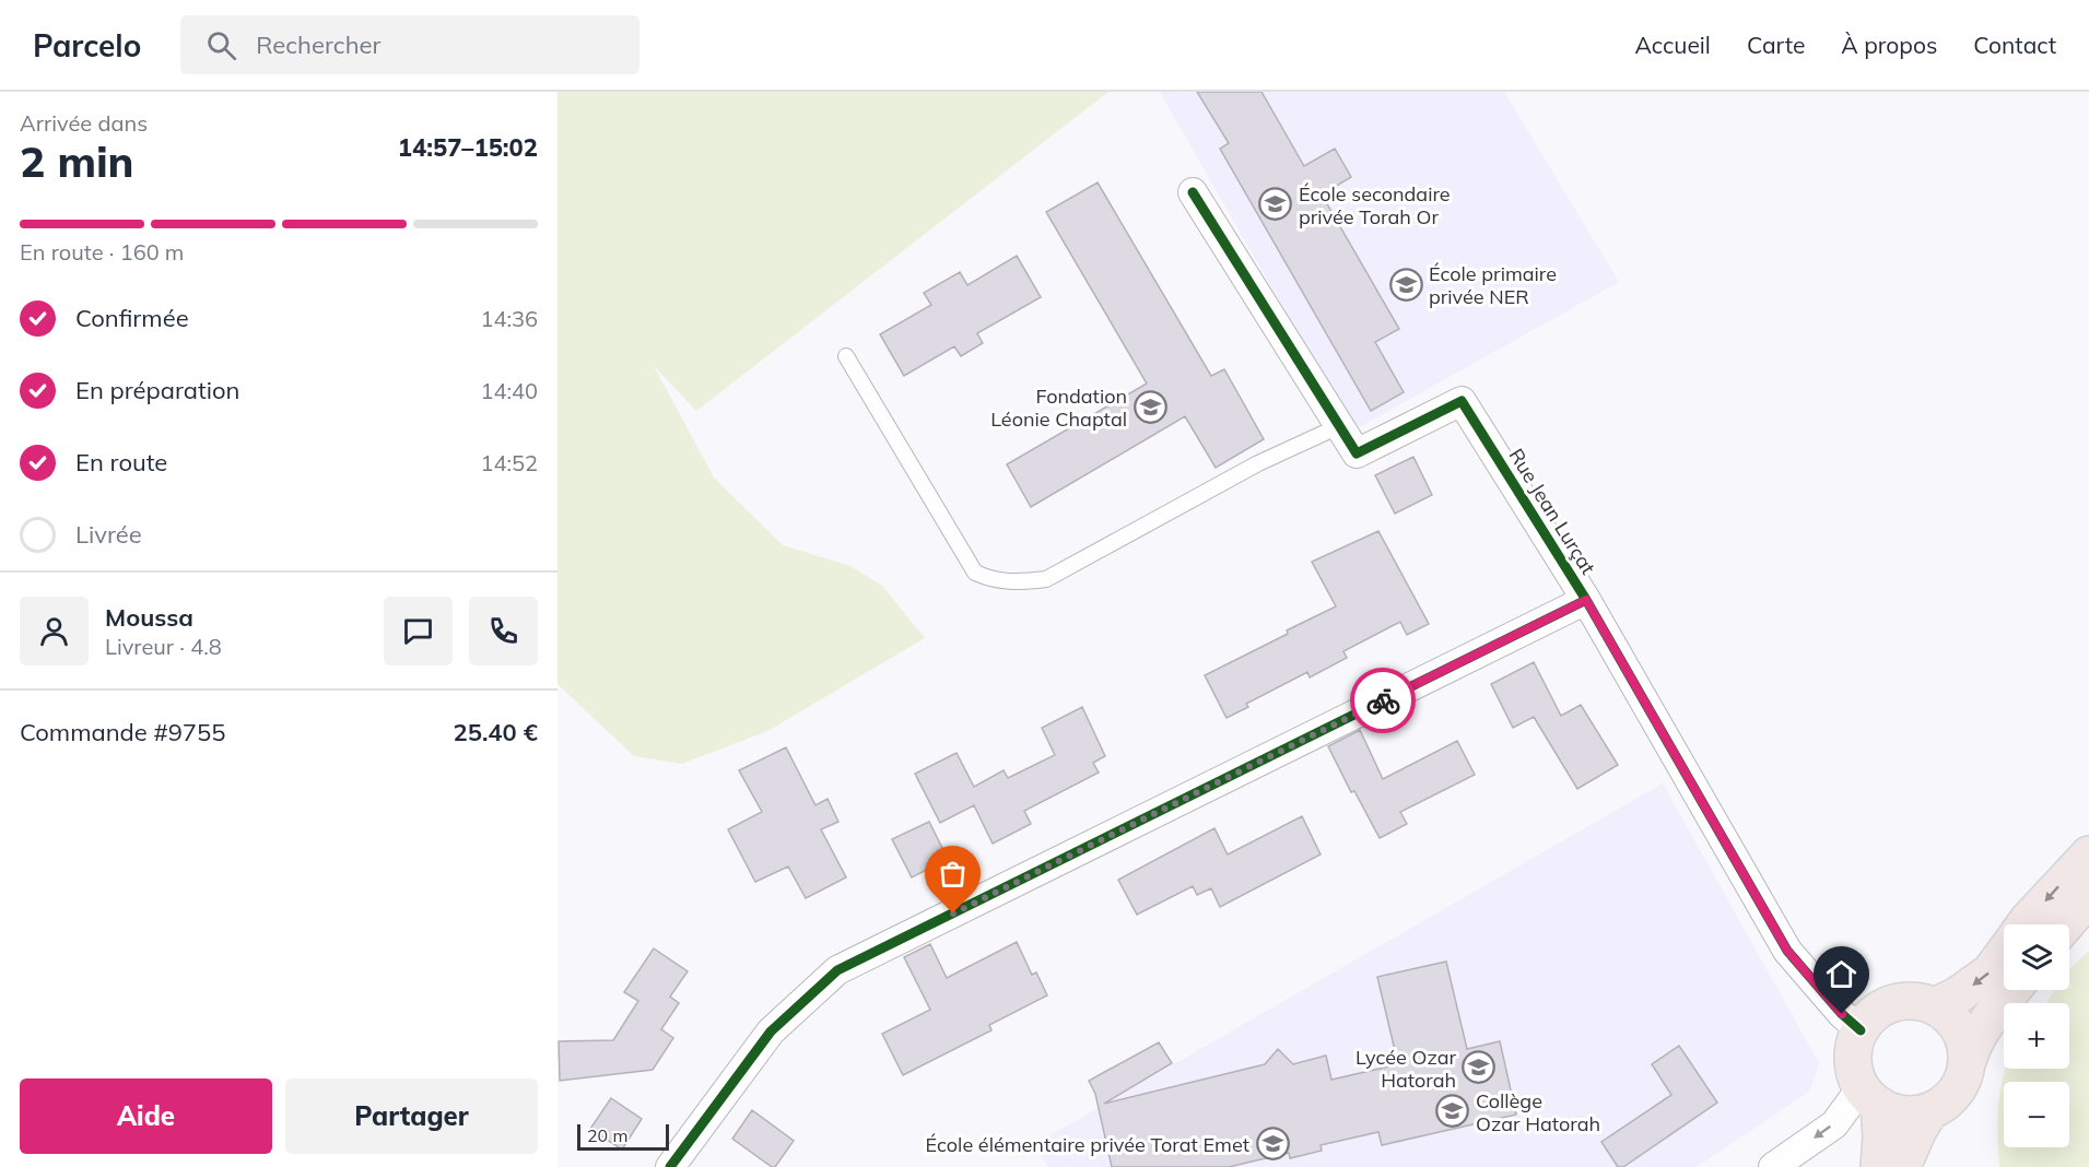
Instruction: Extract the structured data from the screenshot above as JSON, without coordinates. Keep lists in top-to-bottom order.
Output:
{
  "streets": {
    "street": ["Rue Jean Lurçat"]
  },
  "places": {
    "school or university": [
      "École secondaire privée Torah Or",
      "École primaire privée NER",
      "Fondation Léonie Chaptal",
      "Lycée Ozar Hatorah",
      "Collège Ozar Hatorah",
      "École élémentaire privée Torat Emet"
    ]
  },
  "scale_bar": "20 m",
  "page": {
    "header": "Parcelo",
    "search": "Rechercher",
    "nav": [
      "Accueil",
      "Carte",
      "À propos",
      "Contact"
    ],
    "heading": ["2 min", "Arrivée dans", "14:57–15:02"],
    "panel": [
      "Moussa",
      "Livreur · 4.8",
      "Commande #9755",
      "25.40 €"
    ],
    "bar": "En route · 160 m",
    "list": [
      ["Confirmée", "14:36"],
      ["En préparation", "14:40"],
      ["En route", "14:52"],
      "Livrée"
    ],
    "map_buttons": ["+", "−"],
    "buttons": ["Aide", "Partager"],
    "scale": "20 m"
  }
}
